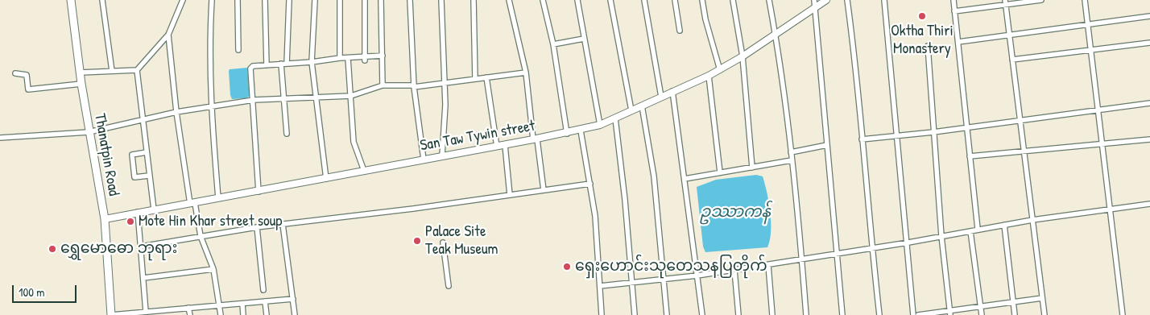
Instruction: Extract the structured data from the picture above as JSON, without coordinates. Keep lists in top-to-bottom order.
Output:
{
  "streets": {
    "main road": ["Thanatpin Road"],
    "street": ["San Taw Tywin street"]
  },
  "crossings": [
    ["San Taw Tywin street", "Thanatpin Road"]
  ],
  "water": ["ဥဿာကန်"],
  "places": [
    "Oktha Thiri Monastery",
    "Mote Hin Khar street soup",
    "Palace Site Teak Museum",
    "ရွှေမောဓော ဘုရား",
    "ရှေးဟောင်းသုတေသနပြတိုက်"
  ],
  "scale_bar": "100 m"
}
